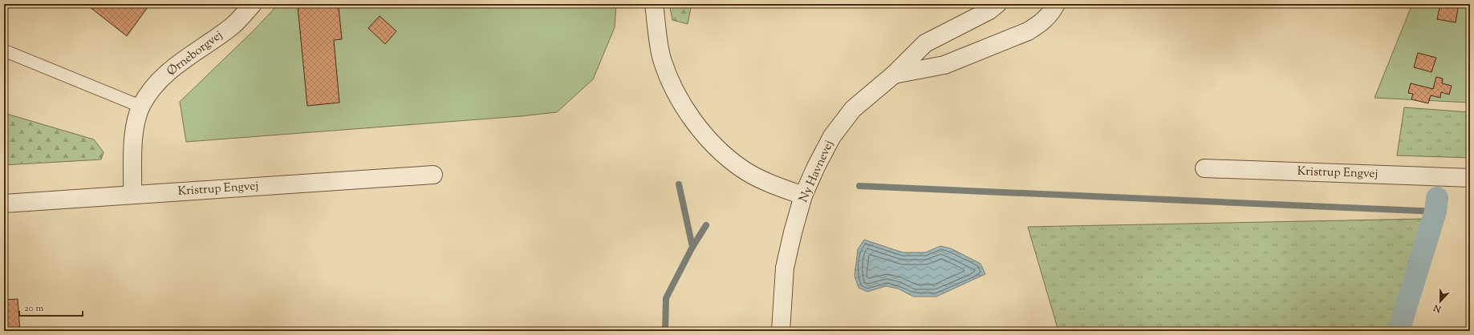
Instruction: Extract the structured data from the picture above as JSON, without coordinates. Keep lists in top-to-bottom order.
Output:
{
  "streets": {
    "street": ["Ørneborgvej", "Ny Havnevej", "Kristrup Engvej"]
  },
  "crossings": [
    ["Ørneborgvej", "Kristrup Engvej"]
  ],
  "scale_bar": "20 m",
  "north": "bottom"
}
